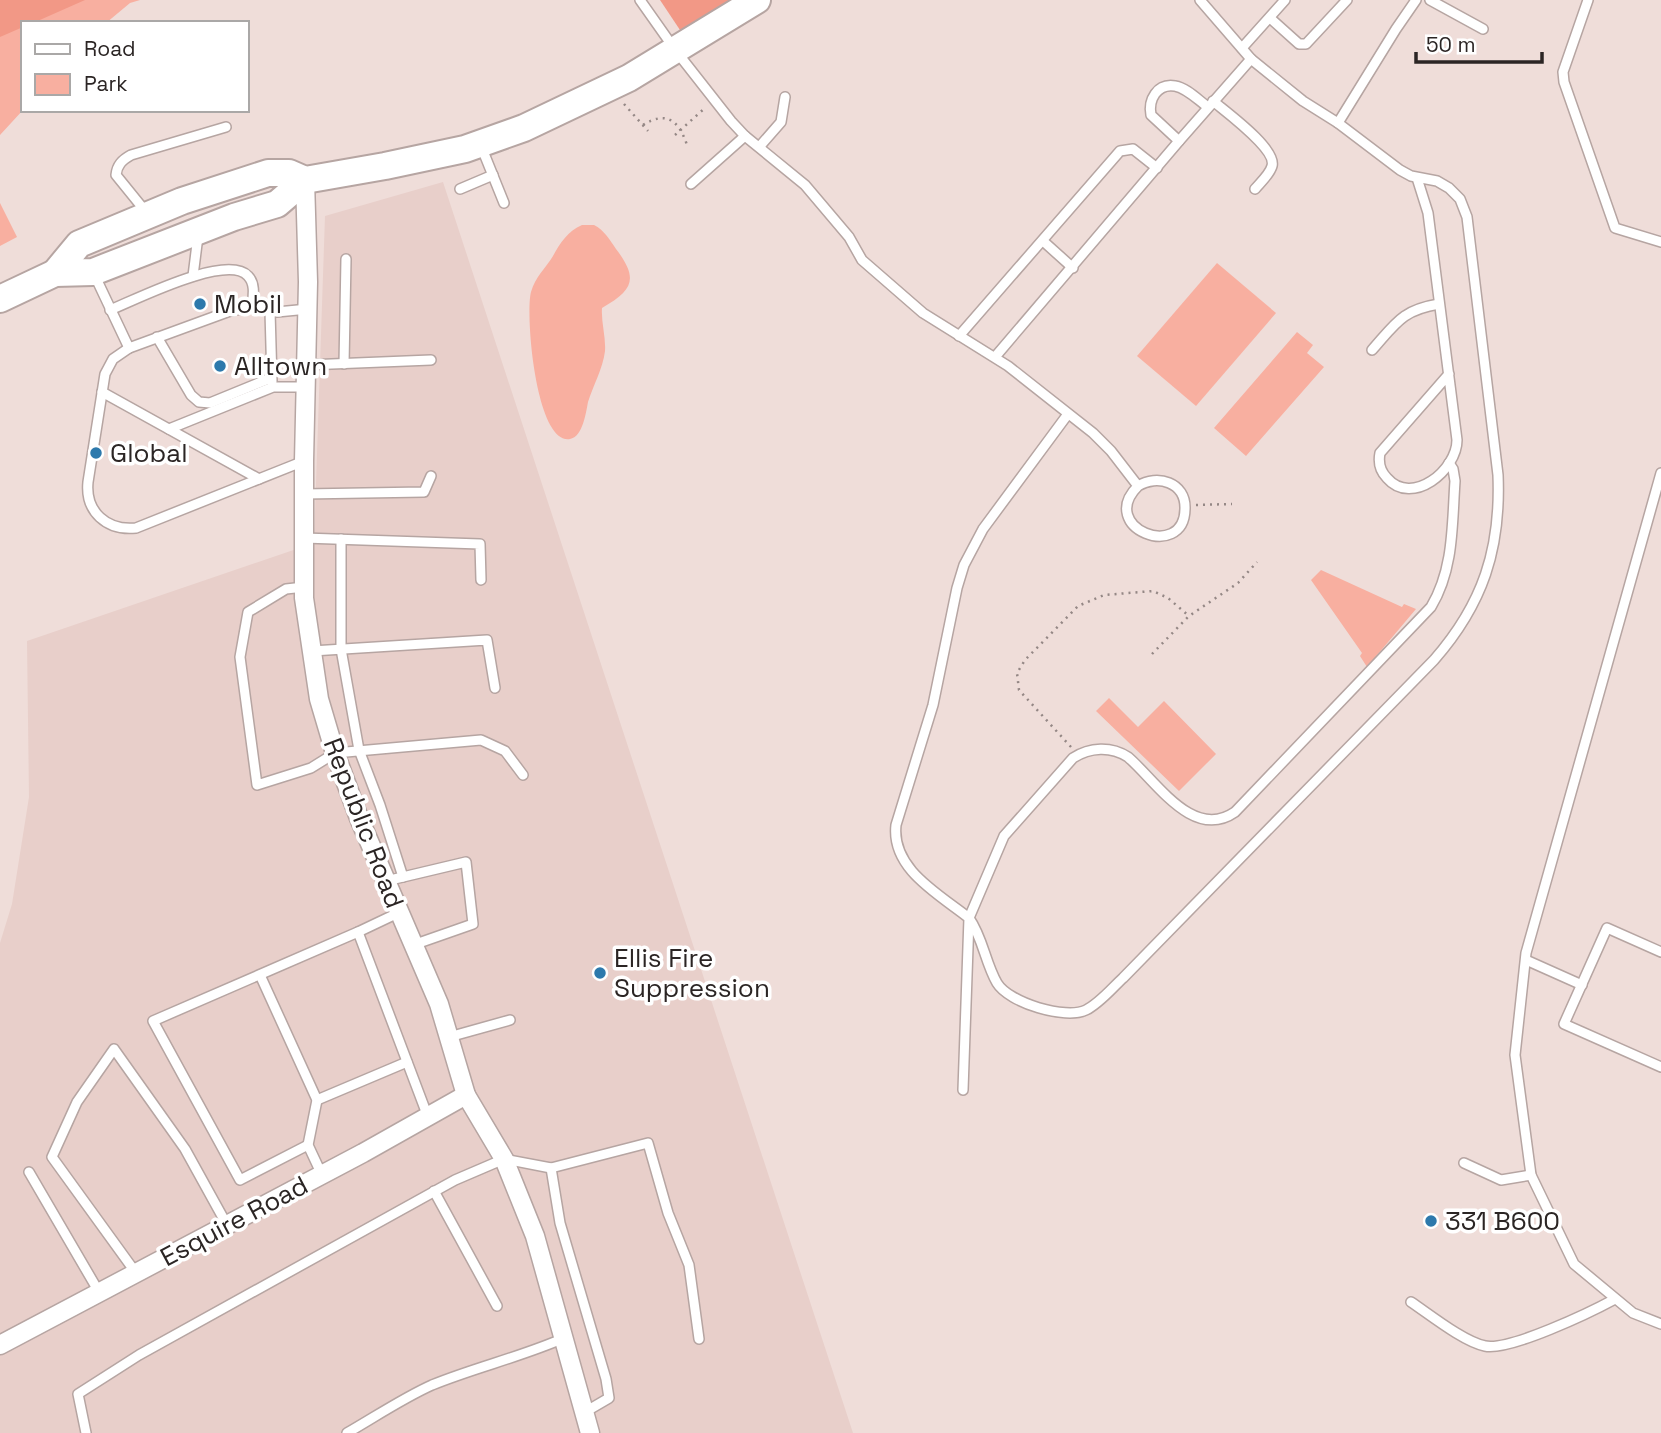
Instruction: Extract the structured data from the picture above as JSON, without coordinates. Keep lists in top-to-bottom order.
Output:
{
  "streets": {
    "street": ["Republic Road", "Esquire Road"]
  },
  "crossings": [
    ["Republic Road", "Esquire Road"]
  ],
  "places": [
    "Mobil",
    "Alltown",
    "Global",
    "Ellis Fire Suppression",
    "331 B600"
  ],
  "legend": ["Road", "Park"],
  "scale_bar": "50 m"
}
